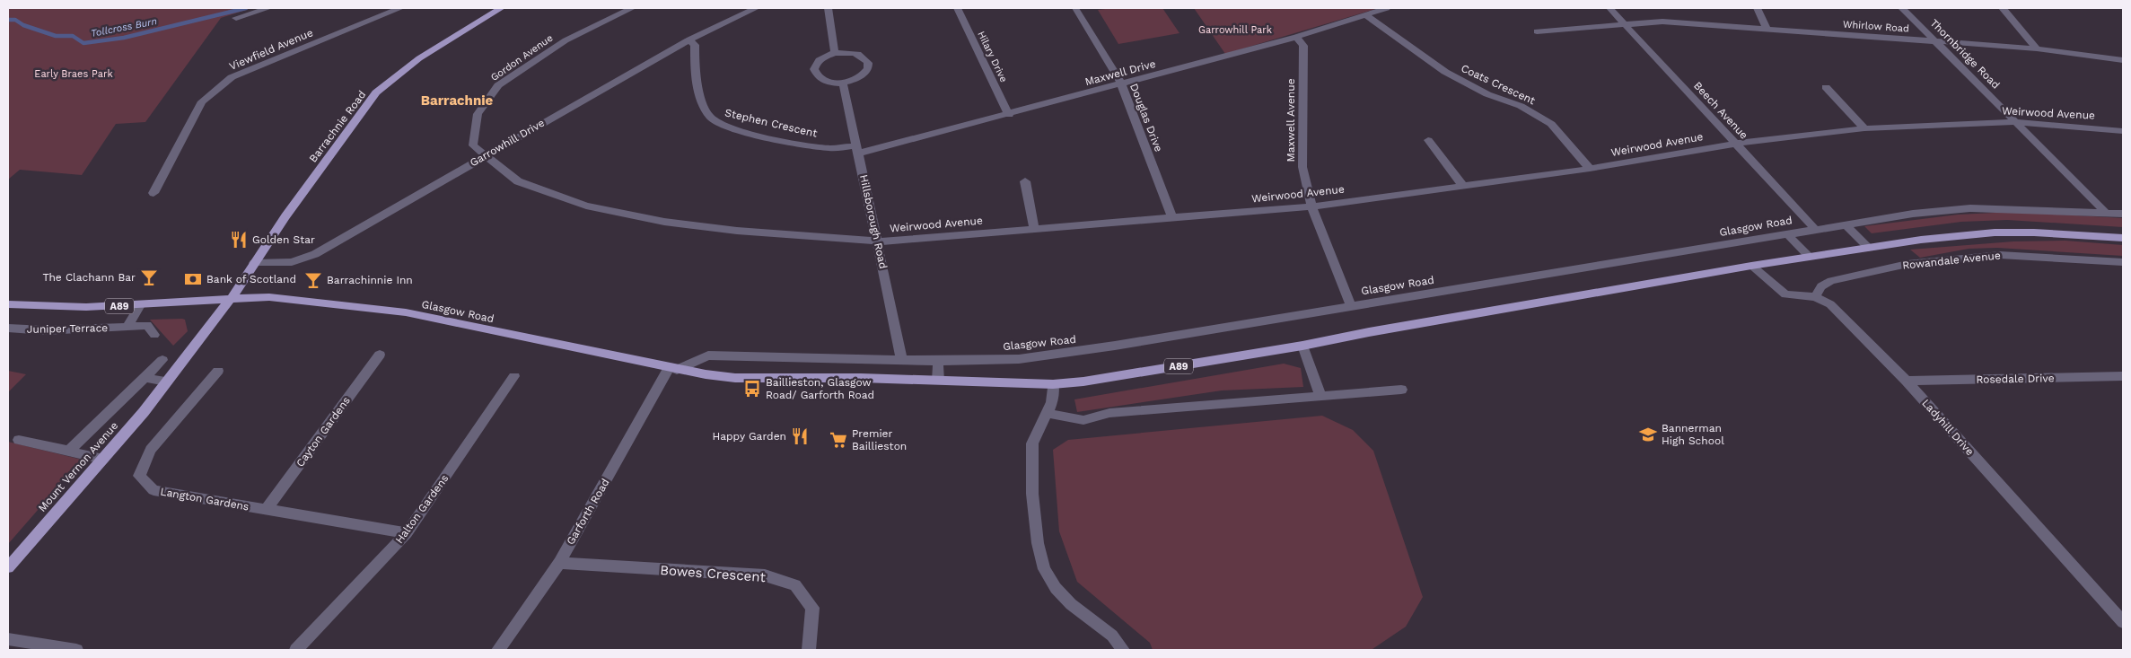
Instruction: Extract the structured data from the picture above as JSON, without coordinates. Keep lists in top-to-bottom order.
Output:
{
  "streets": {
    "main road": [
      "Barrachnie Road",
      "Glasgow Road",
      "A89",
      "Mount Vernon Avenue"
    ],
    "street": [
      "Whirlow Road",
      "Viewfield Avenue",
      "Thornbridge Road",
      "Hilary Drive",
      "Gordon Avenue",
      "Maxwell Drive",
      "Coats Crescent",
      "Beech Avenue",
      "Weirwood Avenue",
      "Douglas Drive",
      "Maxwell Avenue",
      "Stephen Crescent",
      "Garrowhill Drive",
      "Hillsborough Road",
      "Rowandale Avenue",
      "Juniper Terrace",
      "Rosedale Drive",
      "Ladyhill Drive",
      "Cayton Gardens",
      "Langton Gardens",
      "Halton Gardens",
      "Garforth Road",
      "Bowes Crescent"
    ]
  },
  "crossings": [
    ["Whirlow Road", "Thornbridge Road"],
    ["Whirlow Road", "Beech Avenue"],
    ["Thornbridge Road", "Weirwood Avenue"],
    ["Thornbridge Road", "Glasgow Road"],
    ["Hilary Drive", "Maxwell Drive"],
    ["Gordon Avenue", "Weirwood Avenue"],
    ["Gordon Avenue", "Garrowhill Drive"],
    ["Maxwell Drive", "Coats Crescent"],
    ["Maxwell Drive", "Douglas Drive"],
    ["Maxwell Drive", "Maxwell Avenue"],
    ["Maxwell Drive", "Stephen Crescent"],
    ["Maxwell Drive", "Hillsborough Road"],
    ["Coats Crescent", "Weirwood Avenue"],
    ["Beech Avenue", "Weirwood Avenue"],
    ["Beech Avenue", "Glasgow Road"],
    ["Weirwood Avenue", "Douglas Drive"],
    ["Weirwood Avenue", "Maxwell Avenue"],
    ["Weirwood Avenue", "Garrowhill Drive"],
    ["Weirwood Avenue", "Hillsborough Road"],
    ["Maxwell Avenue", "Glasgow Road"],
    ["Stephen Crescent", "Garrowhill Drive"],
    ["Stephen Crescent", "Hillsborough Road"],
    ["Barrachnie Road", "Garrowhill Drive"],
    ["Barrachnie Road", "Glasgow Road"],
    ["Barrachnie Road", "A89"],
    ["Barrachnie Road", "Mount Vernon Avenue"],
    ["Hillsborough Road", "Glasgow Road"],
    ["Glasgow Road", "A89"],
    ["Glasgow Road", "Ladyhill Drive"],
    ["Glasgow Road", "Mount Vernon Avenue"],
    ["Glasgow Road", "Garforth Road"],
    ["Rowandale Avenue", "Ladyhill Drive"],
    ["A89", "Mount Vernon Avenue"],
    ["Rosedale Drive", "Ladyhill Drive"],
    ["Cayton Gardens", "Langton Gardens"],
    ["Langton Gardens", "Halton Gardens"],
    ["Garforth Road", "Bowes Crescent"]
  ],
  "districts": ["Barrachnie"],
  "water": ["Tollcross Burn"],
  "parks": ["Garrowhill Park", "Early Braes Park"],
  "places": {
    "restaurant": ["Golden Star", "Happy Garden"],
    "bar": ["The Clachann Bar", "Barrachinnie Inn"],
    "bank": ["Bank of Scotland"],
    "bus stop": ["Baillieston, Glasgow Road/ Garforth Road"],
    "school or university": ["Bannerman High School"],
    "supermarket": ["Premier Baillieston"]
  }
}
